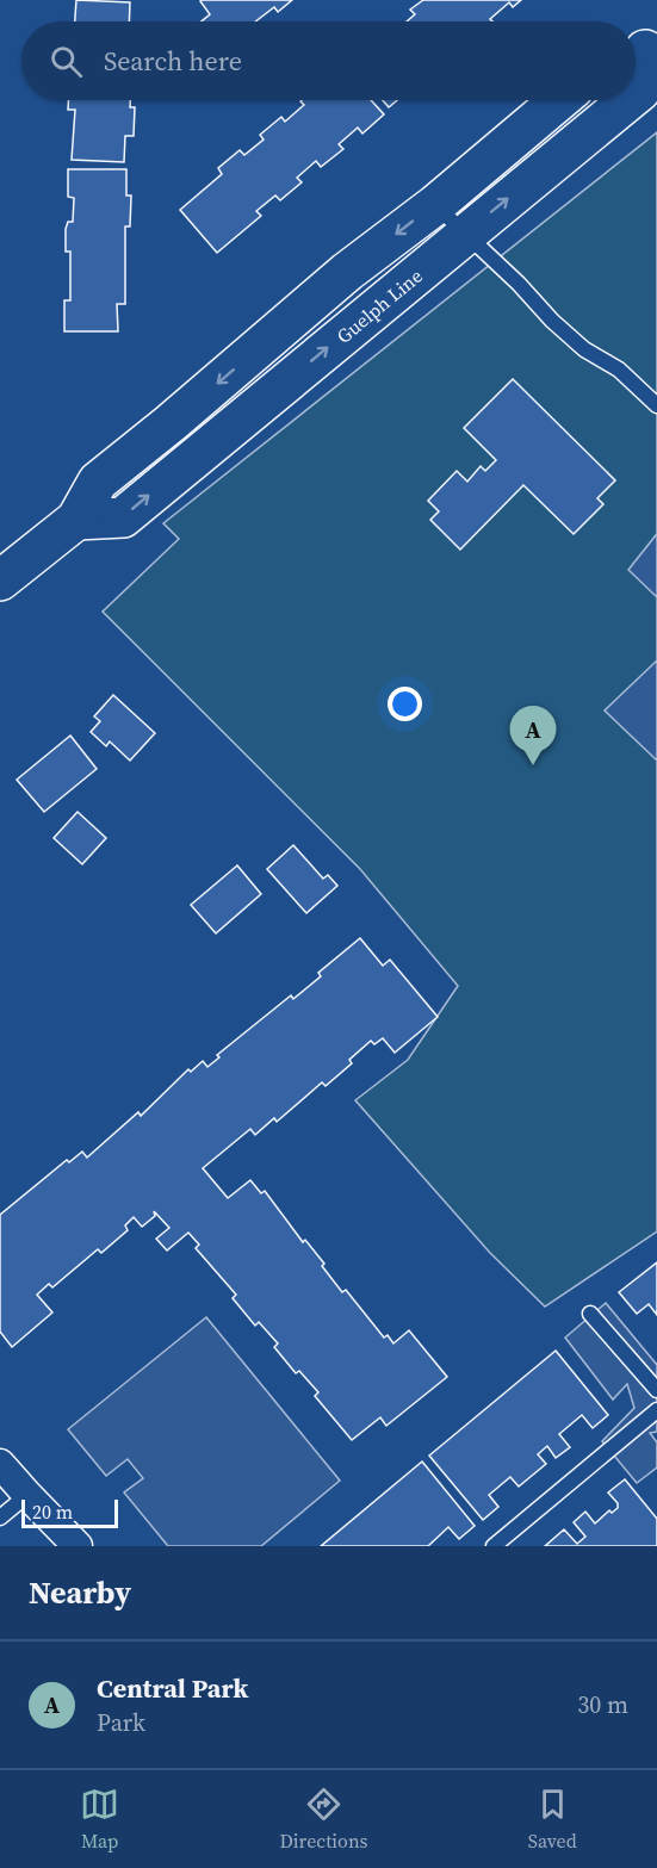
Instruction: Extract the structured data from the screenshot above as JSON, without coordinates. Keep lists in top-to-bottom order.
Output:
{
  "streets": {
    "main road": ["Guelph Line"]
  },
  "scale_bar": "20 m",
  "page": {
    "search": "Search here",
    "pins": "A",
    "scale": "20 m",
    "heading": "Nearby",
    "list": [
      {
        "mark": "A",
        "name": "Central Park",
        "note": "Park",
        "value": "30 m"
      }
    ],
    "nav": ["Map", "Directions", "Saved"]
  }
}
